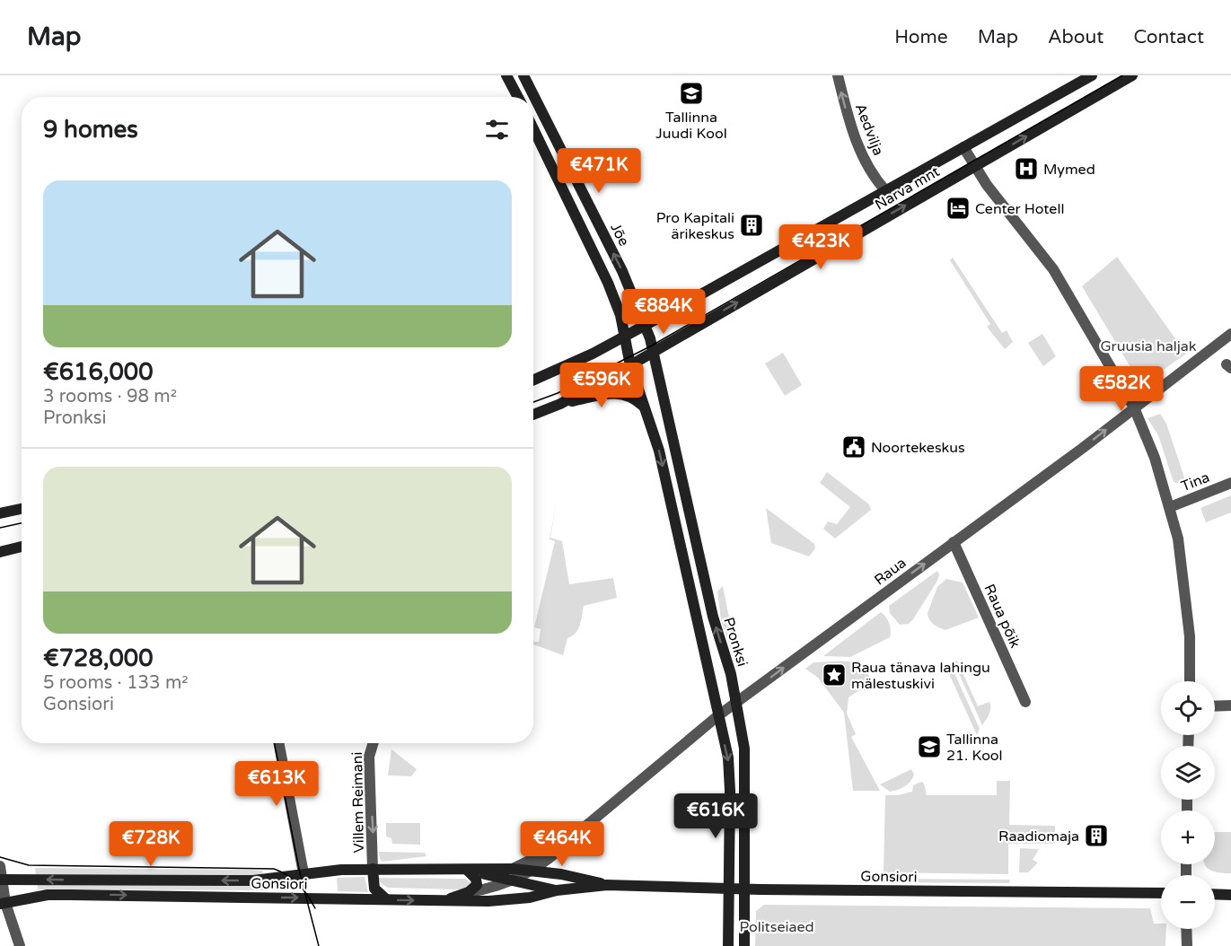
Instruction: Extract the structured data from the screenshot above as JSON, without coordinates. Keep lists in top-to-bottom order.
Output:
{
  "streets": {
    "main road": [
      "Narva mnt",
      "Jõe",
      "Pronksi",
      "Gonsiori"
    ],
    "street": [
      "Aedvilja",
      "Tina",
      "Raua",
      "Raua põik",
      "Villem Reimani"
    ]
  },
  "crossings": [
    ["Aedvilja", "Narva mnt"],
    ["Narva mnt", "Jõe"],
    ["Narva mnt", "Pronksi"],
    ["Jõe", "Pronksi"],
    ["Raua", "Raua põik"],
    ["Raua", "Pronksi"],
    ["Raua", "Gonsiori"],
    ["Pronksi", "Gonsiori"],
    ["Villem Reimani", "Gonsiori"]
  ],
  "one_way": ["Aedvilja", "Raua"],
  "parks": ["Gruusia haljak", "Politseiaed"],
  "places": {
    "school or university": ["Tallinna Juudi Kool", "Tallinna 21. Kool"],
    "hospital": ["Mymed"],
    "hotel": ["Center Hotell"],
    "building": ["Pro Kapitali ärikeskus", "Raadiomaja"],
    "public building": ["Noortekeskus"],
    "place": ["Raua tänava lahingu mälestuskivi"]
  },
  "page": {
    "header": "Map",
    "nav": [
      "Home",
      "Map",
      "About",
      "Contact"
    ],
    "heading": "9 homes",
    "price": [
      "€471K",
      "€423K",
      "€884K",
      "€596K",
      "€582K",
      "€613K",
      "€616K",
      "€728K",
      "€464K"
    ],
    "list": [
      {
        "name": "€616,000",
        "note": "3 rooms · 98 m² · Pronksi"
      },
      {
        "name": "€728,000",
        "note": "5 rooms · 133 m² · Gonsiori"
      }
    ],
    "map_buttons": ["+", "−"]
  }
}
